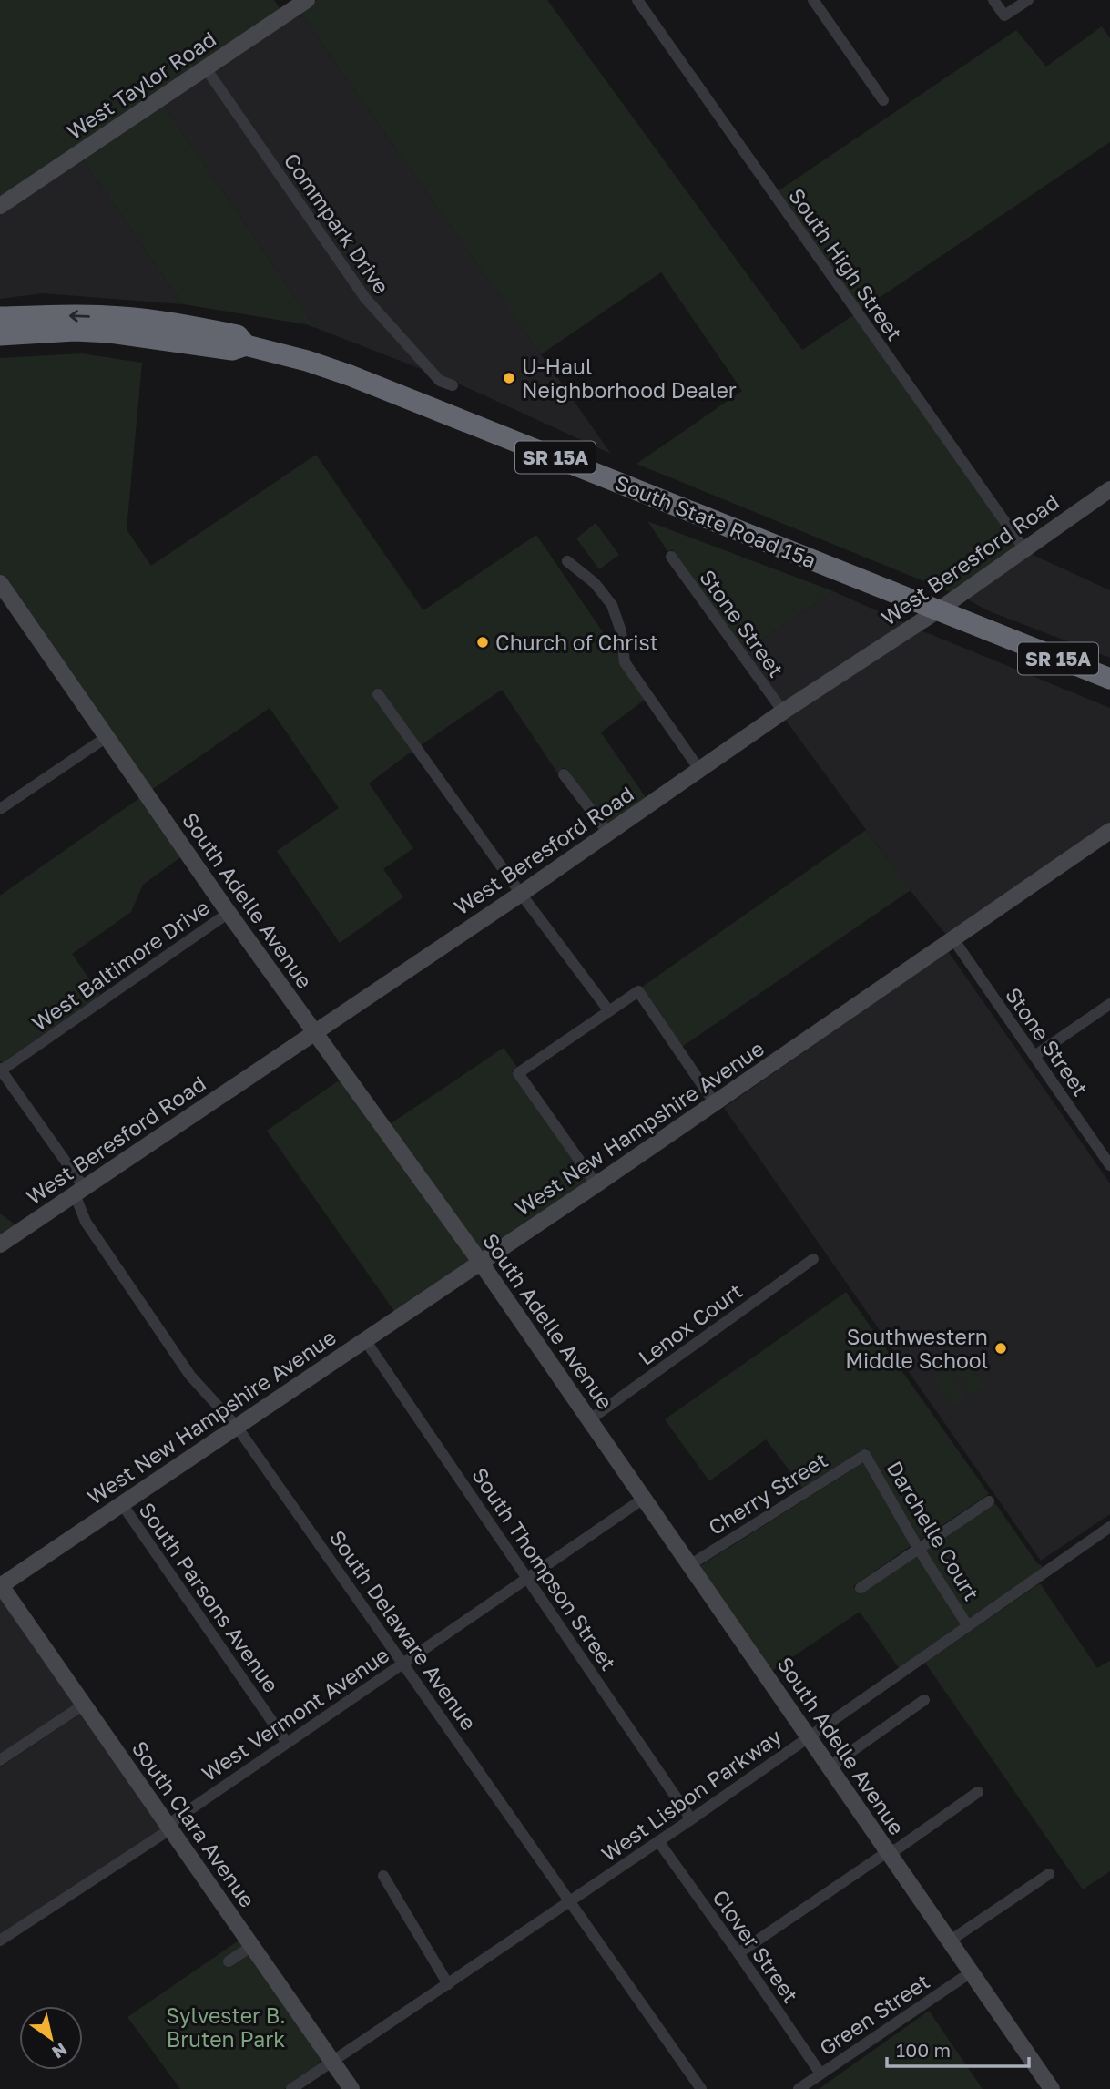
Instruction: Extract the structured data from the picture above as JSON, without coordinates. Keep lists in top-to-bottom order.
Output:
{
  "streets": {
    "highway": ["SR 15A", "South State Road 15a"],
    "street": [
      "West Taylor Road",
      "Commpark Drive",
      "South High Street",
      "West Beresford Road",
      "Stone Street",
      "South Adelle Avenue",
      "West Baltimore Drive",
      "West New Hampshire Avenue",
      "Lenox Court",
      "Cherry Street",
      "Darchelle Court",
      "South Thompson Street",
      "South Parsons Avenue",
      "South Delaware Avenue",
      "West Vermont Avenue",
      "West Lisbon Parkway",
      "South Clara Avenue",
      "Clover Street",
      "Green Street"
    ]
  },
  "crossings": [
    ["West Taylor Road", "Commpark Drive"],
    ["South High Street", "West Beresford Road"],
    ["South State Road 15a", "West Beresford Road"],
    ["West Beresford Road", "Stone Street"],
    ["West Beresford Road", "South Adelle Avenue"],
    ["West Beresford Road", "South Delaware Avenue"],
    ["Stone Street", "West New Hampshire Avenue"],
    ["South Adelle Avenue", "West Baltimore Drive"],
    ["South Adelle Avenue", "West New Hampshire Avenue"],
    ["South Adelle Avenue", "Lenox Court"],
    ["South Adelle Avenue", "Cherry Street"],
    ["South Adelle Avenue", "West Vermont Avenue"],
    ["South Adelle Avenue", "West Lisbon Parkway"],
    ["South Adelle Avenue", "Green Street"],
    ["West Baltimore Drive", "South Delaware Avenue"],
    ["West New Hampshire Avenue", "South Thompson Street"],
    ["West New Hampshire Avenue", "South Parsons Avenue"],
    ["West New Hampshire Avenue", "South Delaware Avenue"],
    ["West New Hampshire Avenue", "South Clara Avenue"],
    ["Cherry Street", "Darchelle Court"],
    ["Darchelle Court", "West Lisbon Parkway"],
    ["South Thompson Street", "West Vermont Avenue"],
    ["South Thompson Street", "West Lisbon Parkway"],
    ["South Parsons Avenue", "West Vermont Avenue"],
    ["South Delaware Avenue", "West Vermont Avenue"],
    ["South Delaware Avenue", "West Lisbon Parkway"],
    ["West Vermont Avenue", "South Clara Avenue"],
    ["West Lisbon Parkway", "South Clara Avenue"],
    ["West Lisbon Parkway", "Clover Street"],
    ["Clover Street", "Green Street"]
  ],
  "parks": ["Sylvester B. Bruten Park"],
  "places": ["U-Haul Neighborhood Dealer", "Church of Christ", "Southwestern Middle School"],
  "scale_bar": "100 m",
  "north": "bottom right"
}
